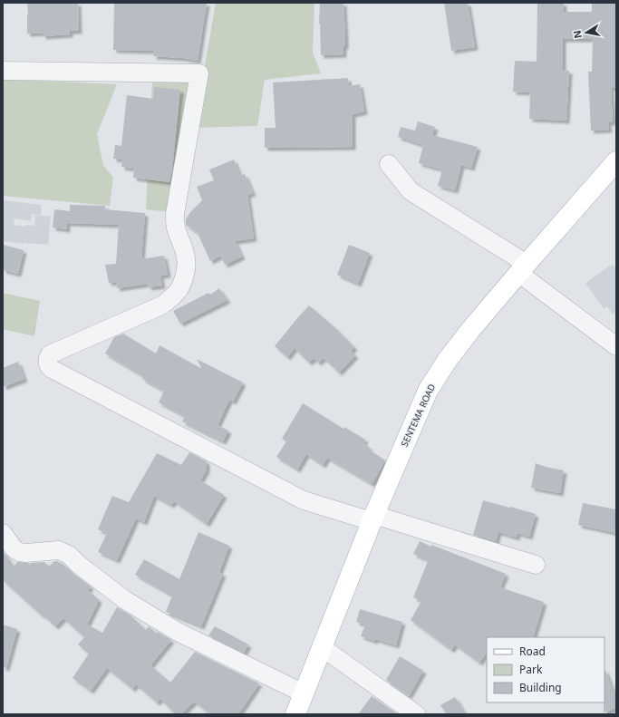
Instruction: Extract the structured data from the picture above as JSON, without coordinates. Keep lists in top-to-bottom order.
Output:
{
  "streets": {
    "main road": ["SENTEMA ROAD"]
  },
  "legend": ["Road", "Park", "Building"],
  "north": "left"
}
